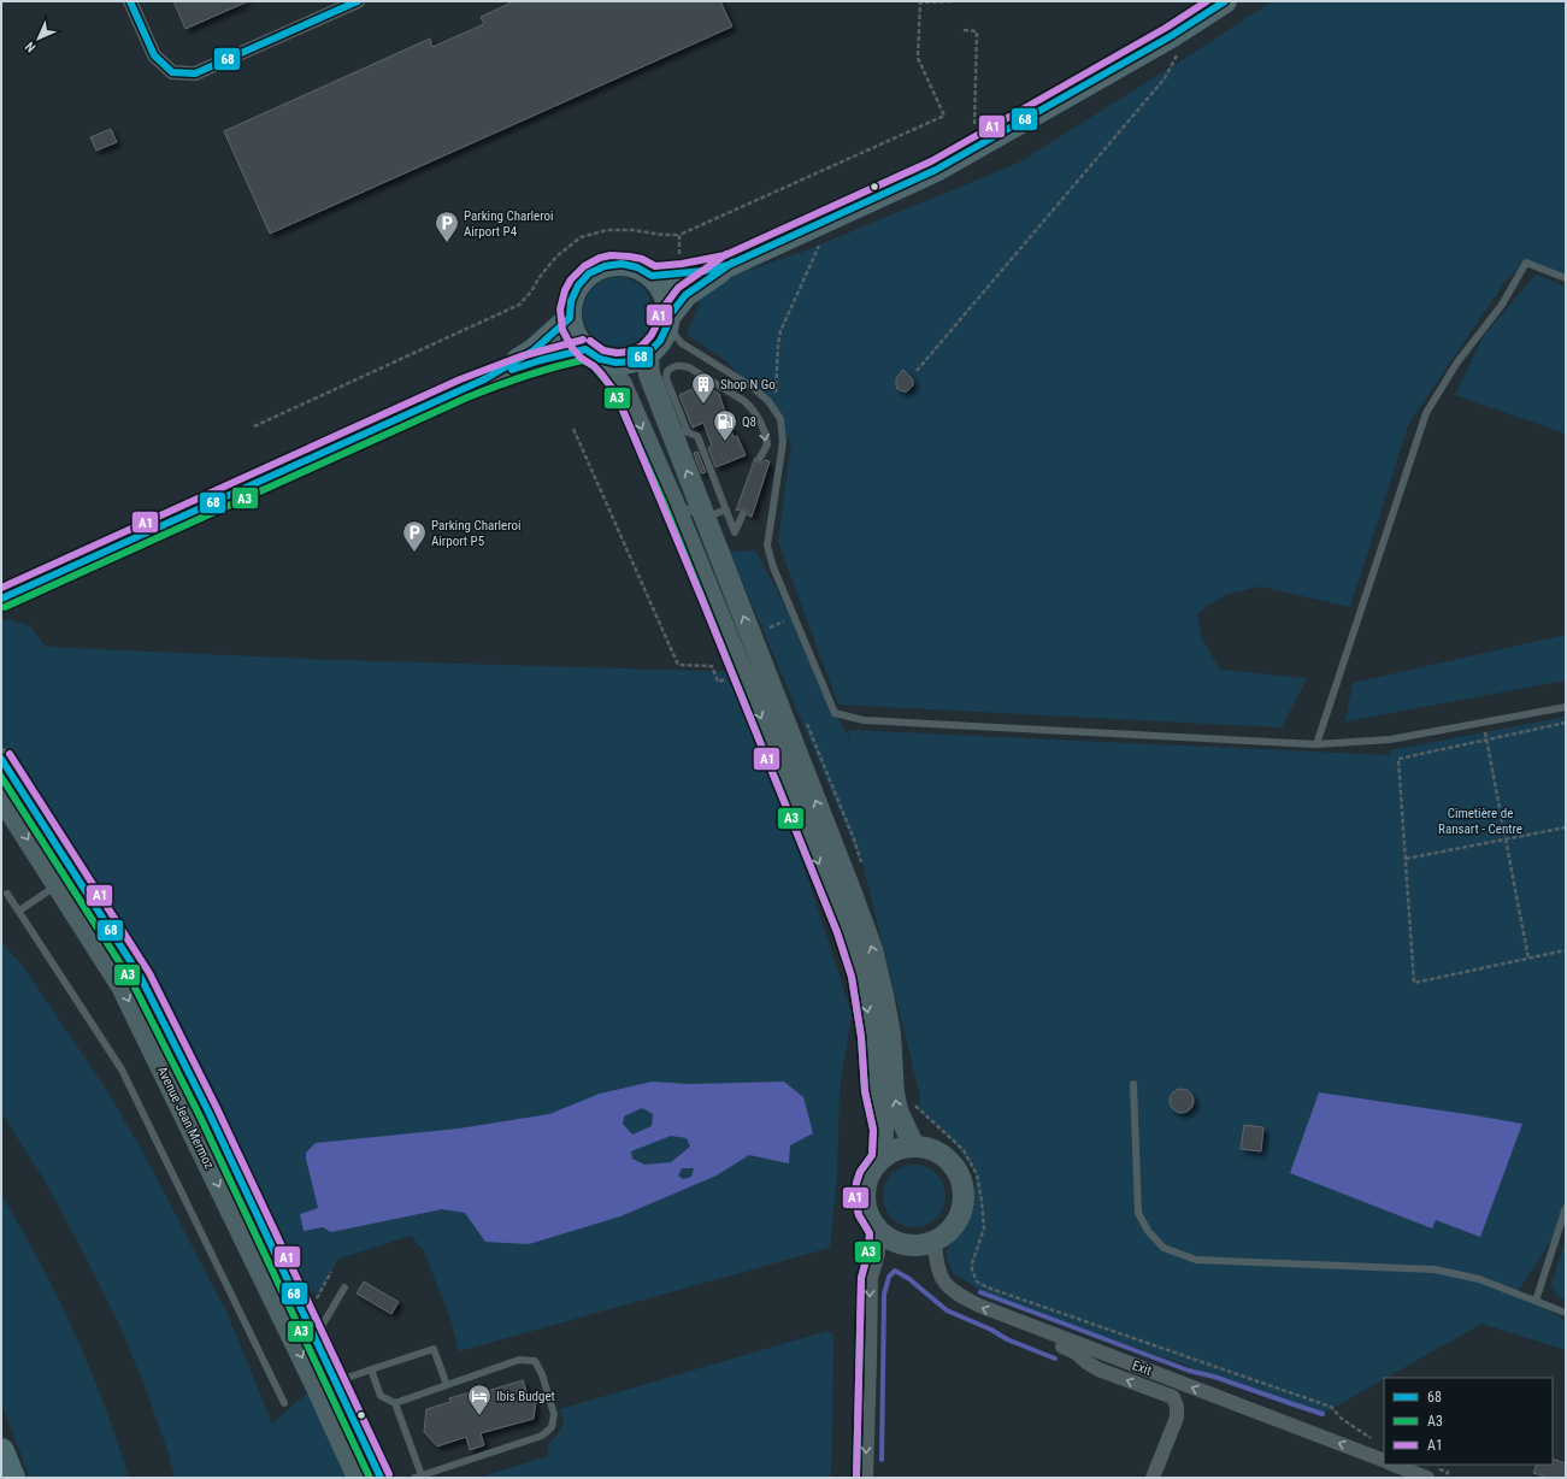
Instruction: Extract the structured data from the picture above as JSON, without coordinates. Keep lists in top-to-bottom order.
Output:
{
  "streets": {
    "street": ["Avenue Jean Mermoz", "Exit"]
  },
  "one_way": ["Exit"],
  "parks": ["Cimetière de Ransart - Centre"],
  "places": {
    "parking": ["Parking Charleroi Airport P4", "Parking Charleroi Airport P5"],
    "building": ["Shop N Go"],
    "fuel station": ["Q8"],
    "hotel": ["Ibis Budget"]
  },
  "lines": ["transit line 68", "transit line A1", "transit line A3"],
  "legend": ["68", "A3", "A1"],
  "north": "bottom left"
}
